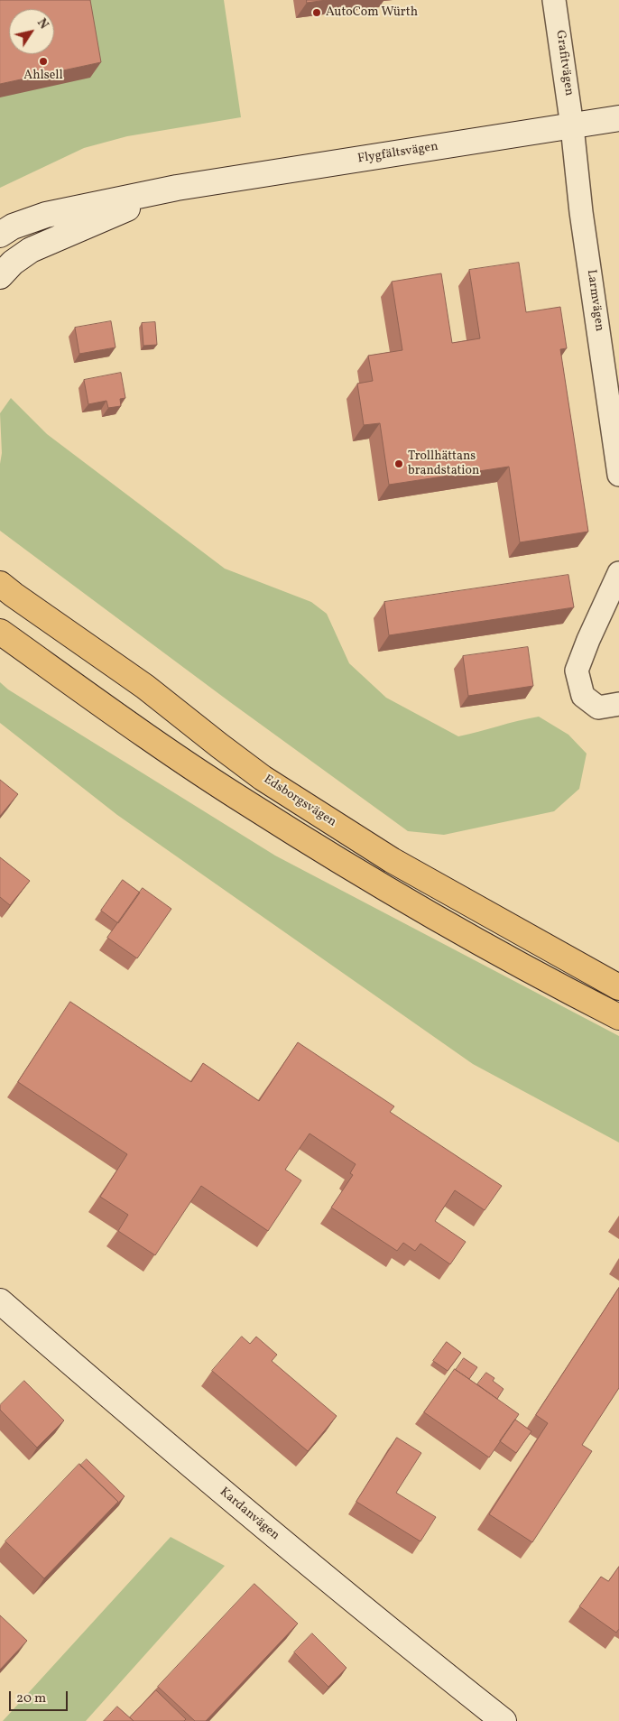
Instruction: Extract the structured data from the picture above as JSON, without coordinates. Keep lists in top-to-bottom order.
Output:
{
  "streets": {
    "highway": ["Edsborgsvägen"],
    "street": [
      "Grafitvägen",
      "Flygfältsvägen",
      "Larmvägen",
      "Kardanvägen"
    ]
  },
  "crossings": [
    ["Grafitvägen", "Flygfältsvägen"],
    ["Grafitvägen", "Larmvägen"],
    ["Flygfältsvägen", "Larmvägen"]
  ],
  "places": ["AutoCom Würth", "Ahlsell", "Trollhättans brandstation"],
  "scale_bar": "20 m",
  "north": "top right"
}
